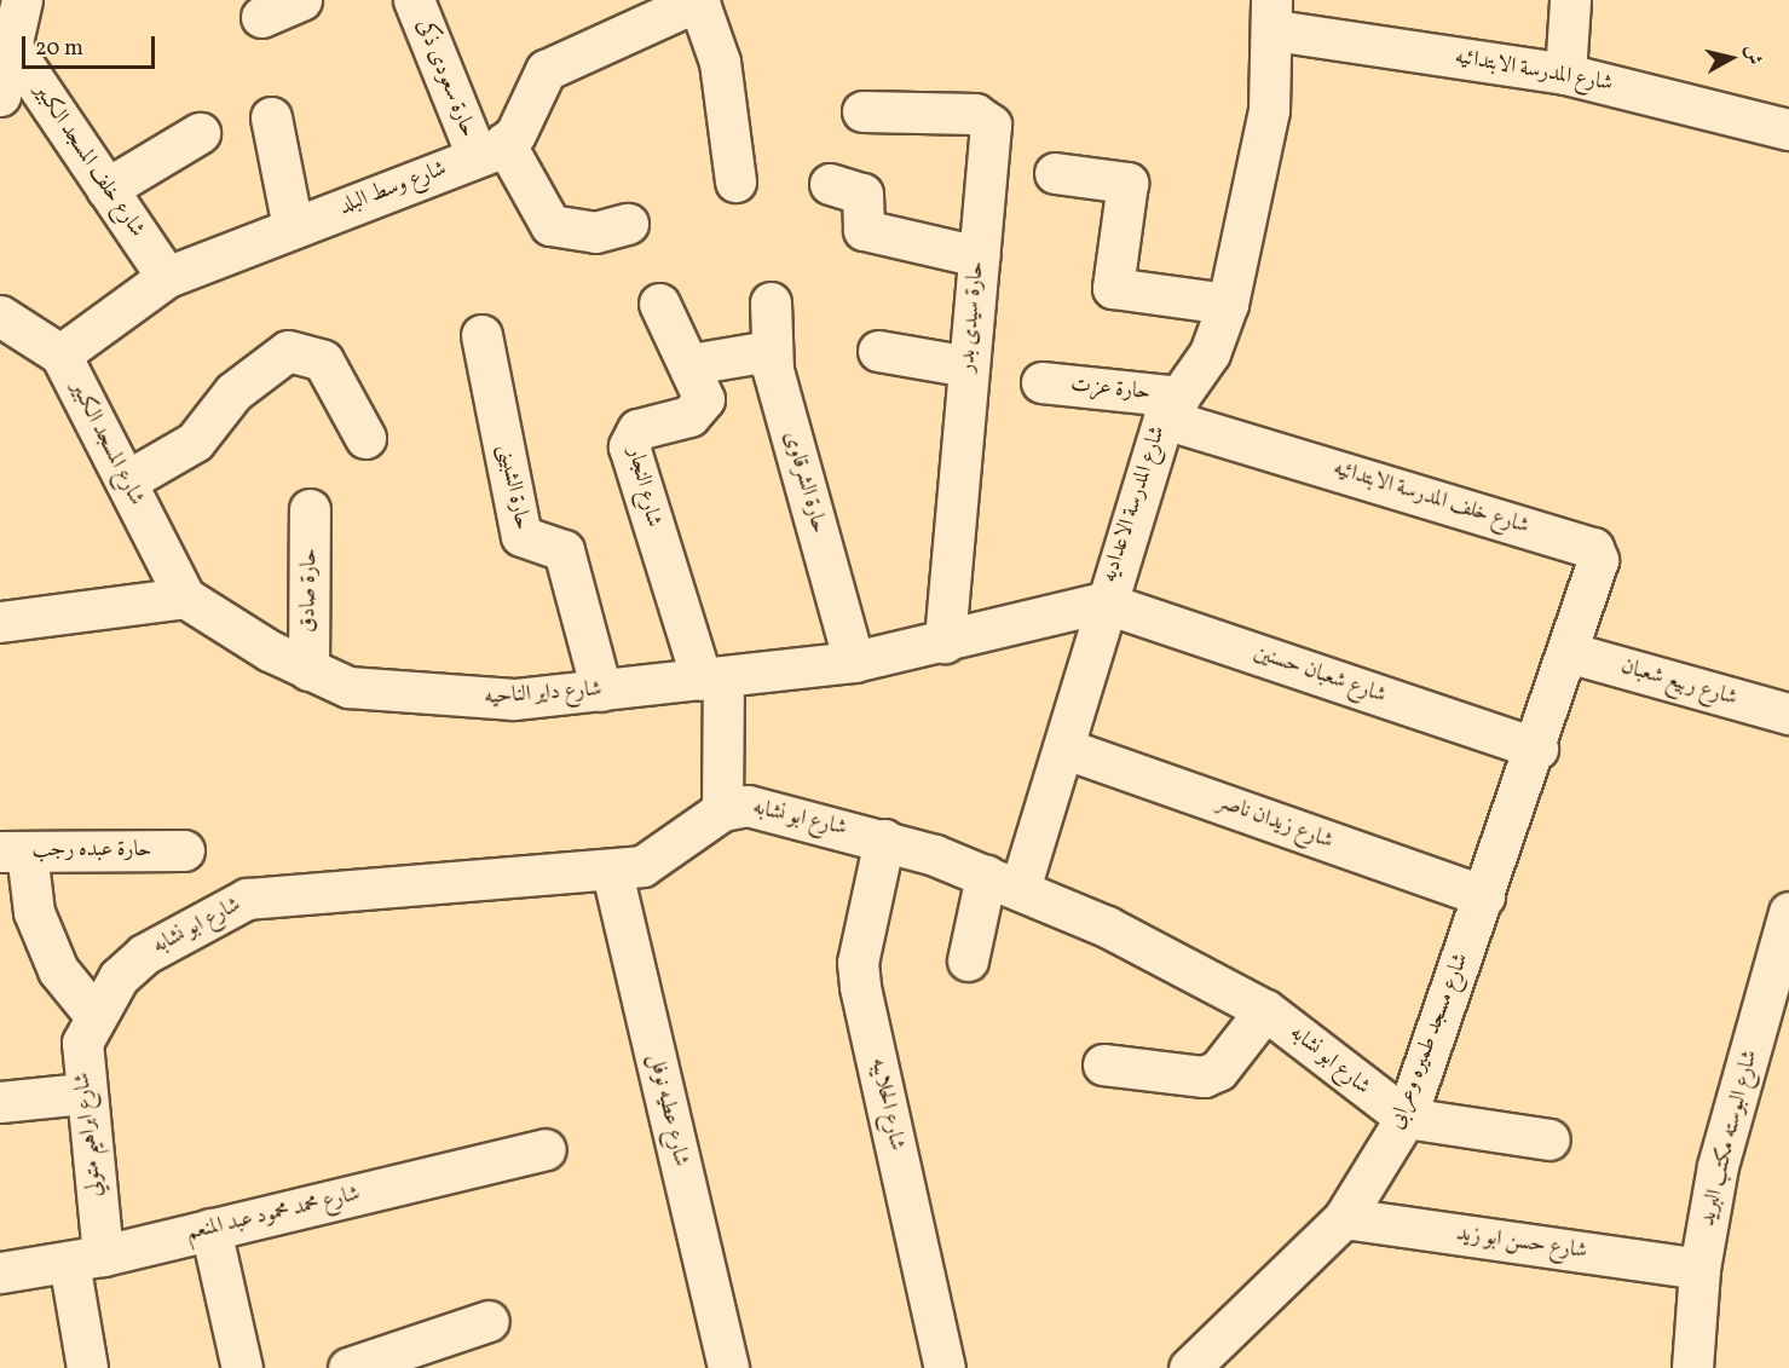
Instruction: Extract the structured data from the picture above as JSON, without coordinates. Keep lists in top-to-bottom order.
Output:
{
  "streets": {
    "street": [
      "شارع المدرسة الابتدائيه",
      "حارة سعودى ذكى",
      "شارع خلف المسجد الكبير",
      "شارع وسط البلد",
      "حارة سيدى بدر",
      "حارة عزت",
      "شارع المسجد الكبير",
      "حارة الشرقاوى",
      "حارة الشبينى",
      "شارع النجار",
      "شارع خلف المدرسة الابتدائيه",
      "شارع المدرسة الاعداديه",
      "حارة صادق",
      "شارع شعبان حسنين",
      "شارع ربيع شعبان",
      "شارع داير الناحيه",
      "شارع ابو نشابه",
      "شارع زيدان ناصر",
      "حارة عبده رجب",
      "شارع مسجد طميره وعرابى",
      "شارع الحلايبه",
      "شارع عطيه نوفل",
      "شارع ابراهيم متولي",
      "شارع البوسته مكتب البريد",
      "شارع محمد محمود عبد المنعم",
      "شارع حسن ابو زيد"
    ]
  },
  "crossings": [
    ["شارع المدرسة الابتدائيه", "شارع المدرسة الاعداديه"],
    ["حارة سعودى ذكى", "شارع وسط البلد"],
    ["شارع خلف المسجد الكبير", "شارع وسط البلد"],
    ["شارع وسط البلد", "شارع المسجد الكبير"],
    ["حارة سيدى بدر", "شارع داير الناحيه"],
    ["حارة عزت", "شارع خلف المدرسة الابتدائيه"],
    ["حارة عزت", "شارع المدرسة الاعداديه"],
    ["شارع المسجد الكبير", "شارع داير الناحيه"],
    ["حارة الشرقاوى", "شارع داير الناحيه"],
    ["حارة الشبينى", "شارع داير الناحيه"],
    ["شارع النجار", "شارع داير الناحيه"],
    ["شارع خلف المدرسة الابتدائيه", "شارع المدرسة الاعداديه"],
    ["شارع خلف المدرسة الابتدائيه", "شارع ربيع شعبان"],
    ["شارع خلف المدرسة الابتدائيه", "شارع مسجد طميره وعرابى"],
    ["شارع المدرسة الاعداديه", "شارع شعبان حسنين"],
    ["شارع المدرسة الاعداديه", "شارع داير الناحيه"],
    ["شارع المدرسة الاعداديه", "شارع ابو نشابه"],
    ["شارع المدرسة الاعداديه", "شارع زيدان ناصر"],
    ["حارة صادق", "شارع داير الناحيه"],
    ["شارع شعبان حسنين", "شارع داير الناحيه"],
    ["شارع شعبان حسنين", "شارع مسجد طميره وعرابى"],
    ["شارع ربيع شعبان", "شارع مسجد طميره وعرابى"],
    ["شارع ابو نشابه", "شارع مسجد طميره وعرابى"],
    ["شارع ابو نشابه", "شارع الحلايبه"],
    ["شارع ابو نشابه", "شارع عطيه نوفل"],
    ["شارع ابو نشابه", "شارع ابراهيم متولي"],
    ["شارع زيدان ناصر", "شارع مسجد طميره وعرابى"],
    ["شارع مسجد طميره وعرابى", "شارع حسن ابو زيد"],
    ["شارع ابراهيم متولي", "شارع محمد محمود عبد المنعم"],
    ["شارع البوسته مكتب البريد", "شارع حسن ابو زيد"]
  ],
  "scale_bar": "20 m",
  "north": "right"
}
